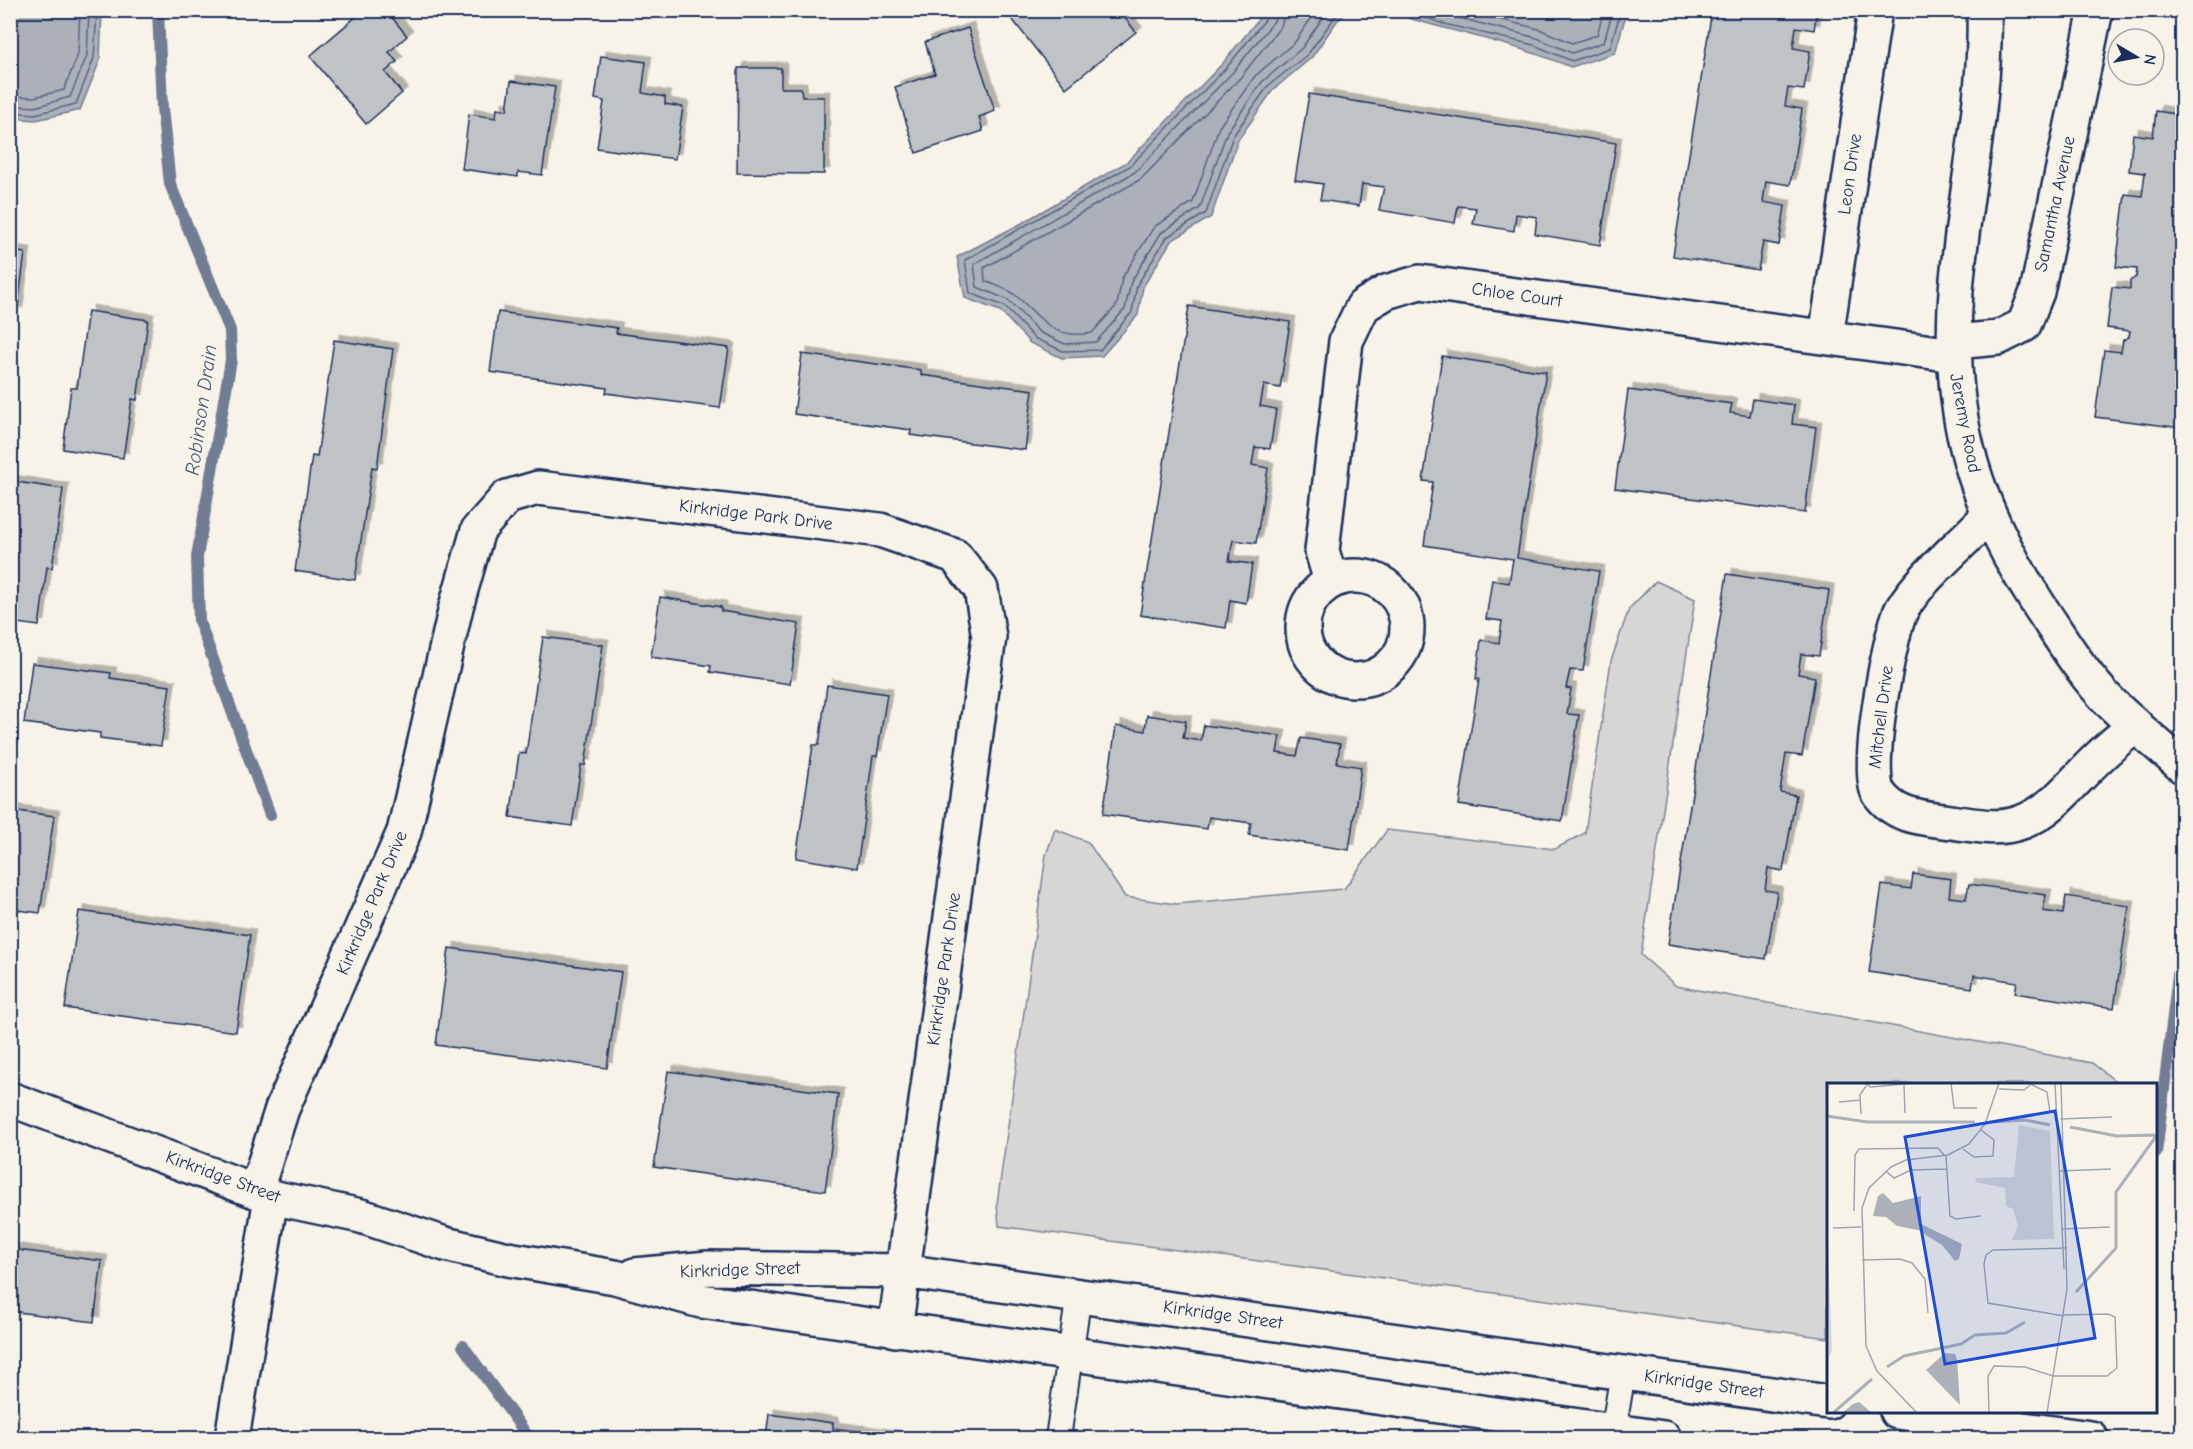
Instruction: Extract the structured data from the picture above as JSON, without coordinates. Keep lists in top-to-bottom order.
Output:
{
  "streets": {
    "street": [
      "Leon Drive",
      "Samantha Avenue",
      "Chloe Court",
      "Jeremy Road",
      "Kirkridge Park Drive",
      "Mitchell Drive",
      "Kirkridge Street"
    ]
  },
  "crossings": [
    ["Leon Drive", "Chloe Court"],
    ["Samantha Avenue", "Chloe Court"],
    ["Samantha Avenue", "Jeremy Road"],
    ["Chloe Court", "Jeremy Road"],
    ["Jeremy Road", "Mitchell Drive"],
    ["Kirkridge Park Drive", "Kirkridge Street"]
  ],
  "water": ["Robinson Drain"],
  "north": "right"
}
